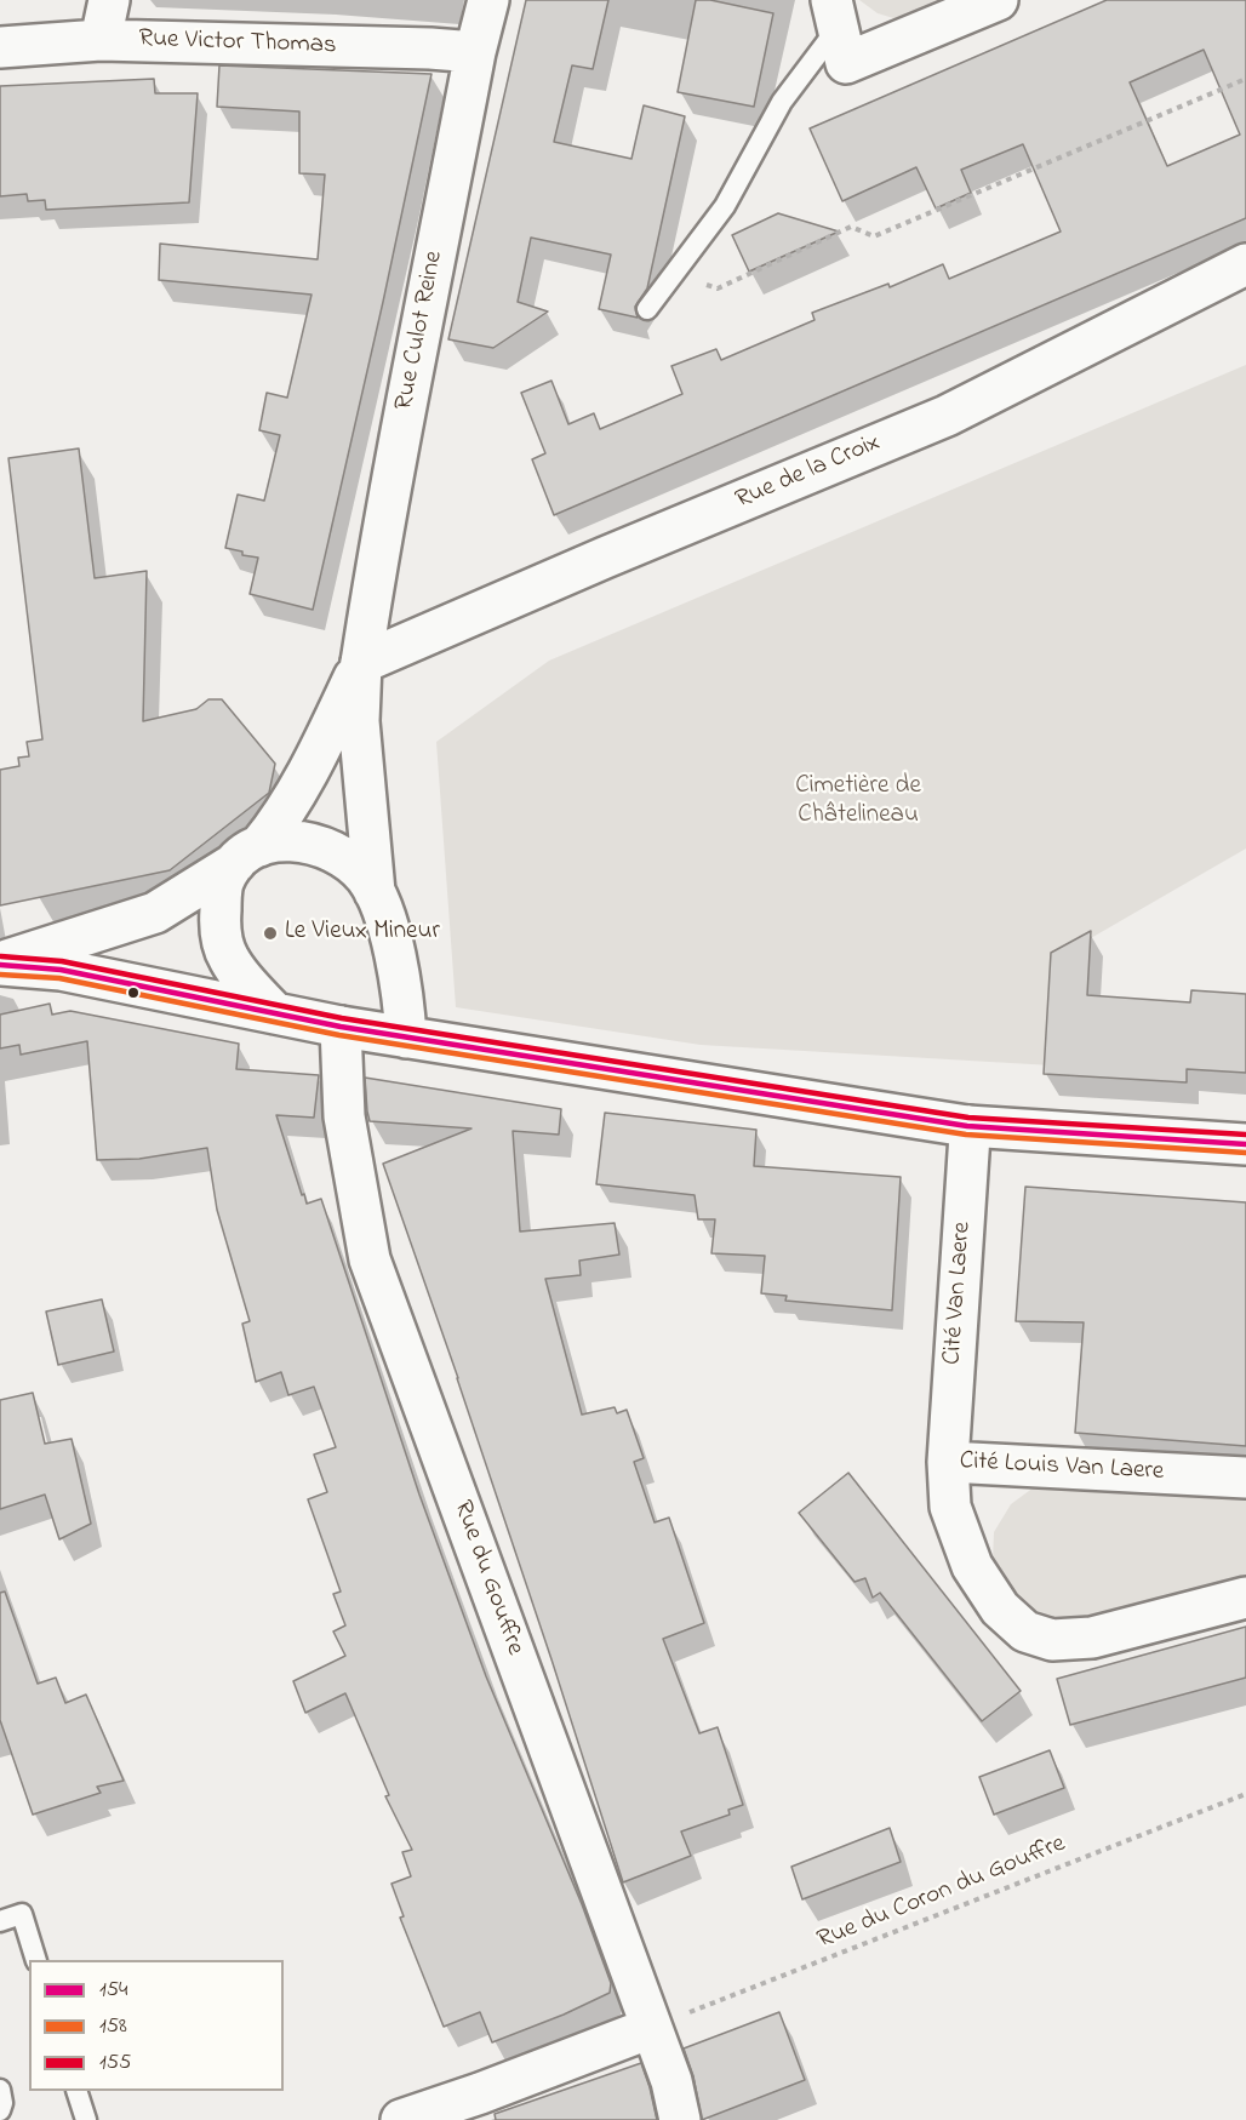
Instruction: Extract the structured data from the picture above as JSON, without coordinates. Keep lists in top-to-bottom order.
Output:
{
  "streets": {
    "street": [
      "Rue Victor Thomas",
      "Rue Culot Reine",
      "Rue de la Croix",
      "Cité Van Laere",
      "Cité Louis Van Laere",
      "Rue du Gouffre"
    ],
    "path": ["Rue du Coron du Gouffre"]
  },
  "crossings": [
    ["Rue Victor Thomas", "Rue Culot Reine"],
    ["Rue Culot Reine", "Rue de la Croix"],
    ["Cité Van Laere", "Cité Louis Van Laere"],
    ["Rue du Gouffre", "Rue du Coron du Gouffre"]
  ],
  "parks": ["Cimetière de Châtelineau"],
  "places": ["Le Vieux Mineur"],
  "lines": ["transit line 155", "transit line 154", "transit line 158"],
  "legend": ["154", "158", "155"]
}
